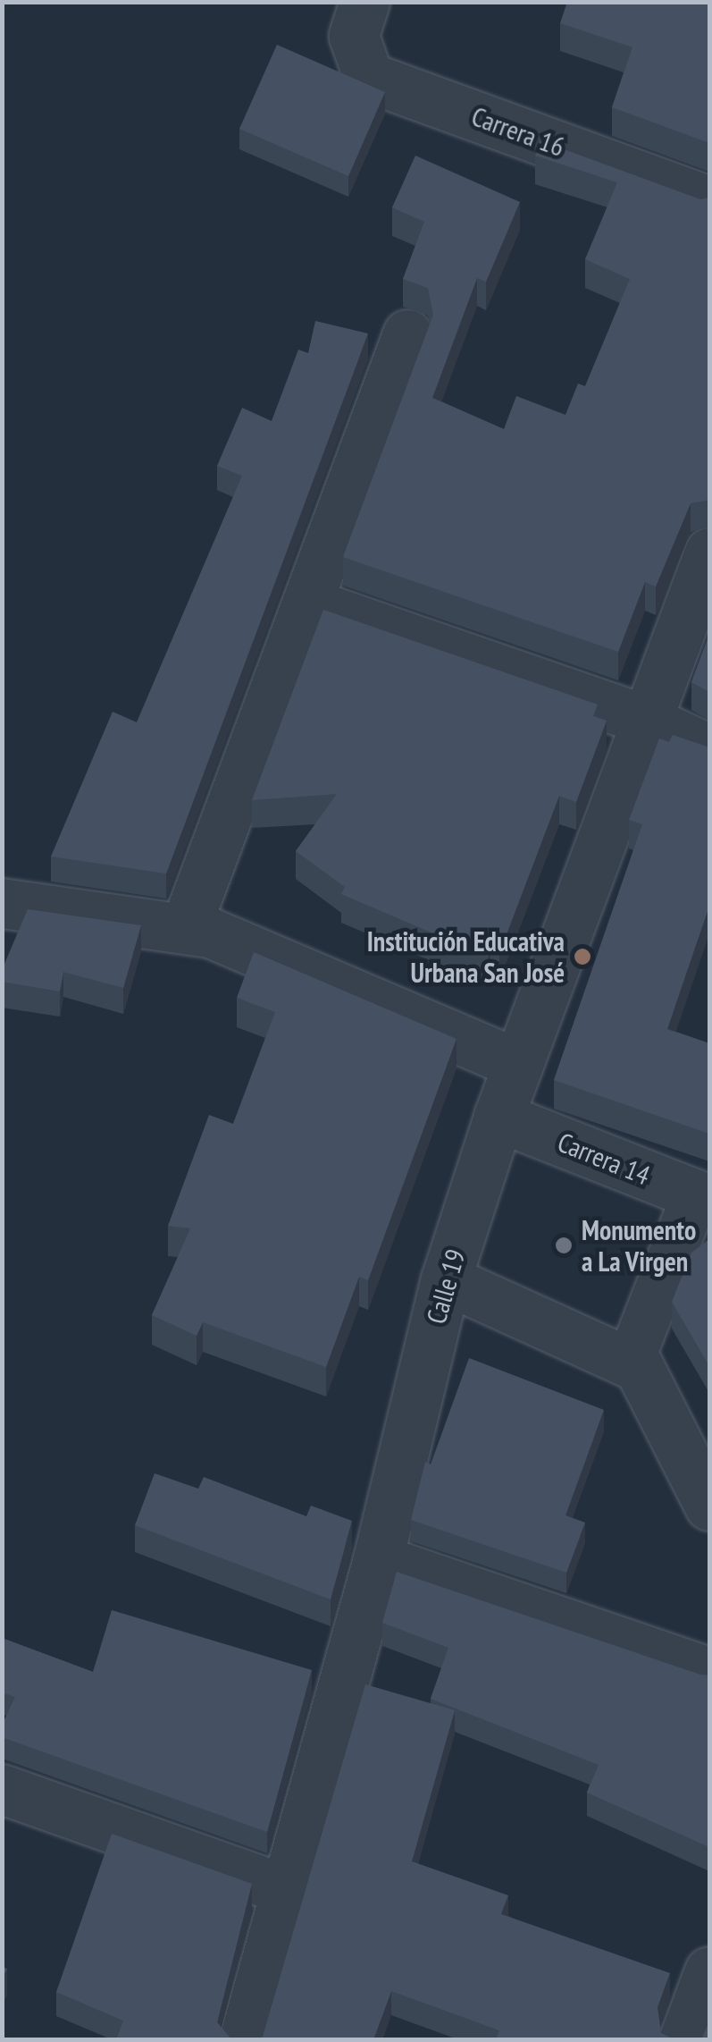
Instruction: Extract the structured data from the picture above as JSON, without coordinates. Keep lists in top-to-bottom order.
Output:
{
  "streets": {
    "street": ["Carrera 16", "Carrera 14", "Calle 19"]
  },
  "crossings": [
    ["Carrera 14", "Calle 19"]
  ],
  "places": ["Institución Educativa Urbana San José", "Monumento a La Virgen"]
}
